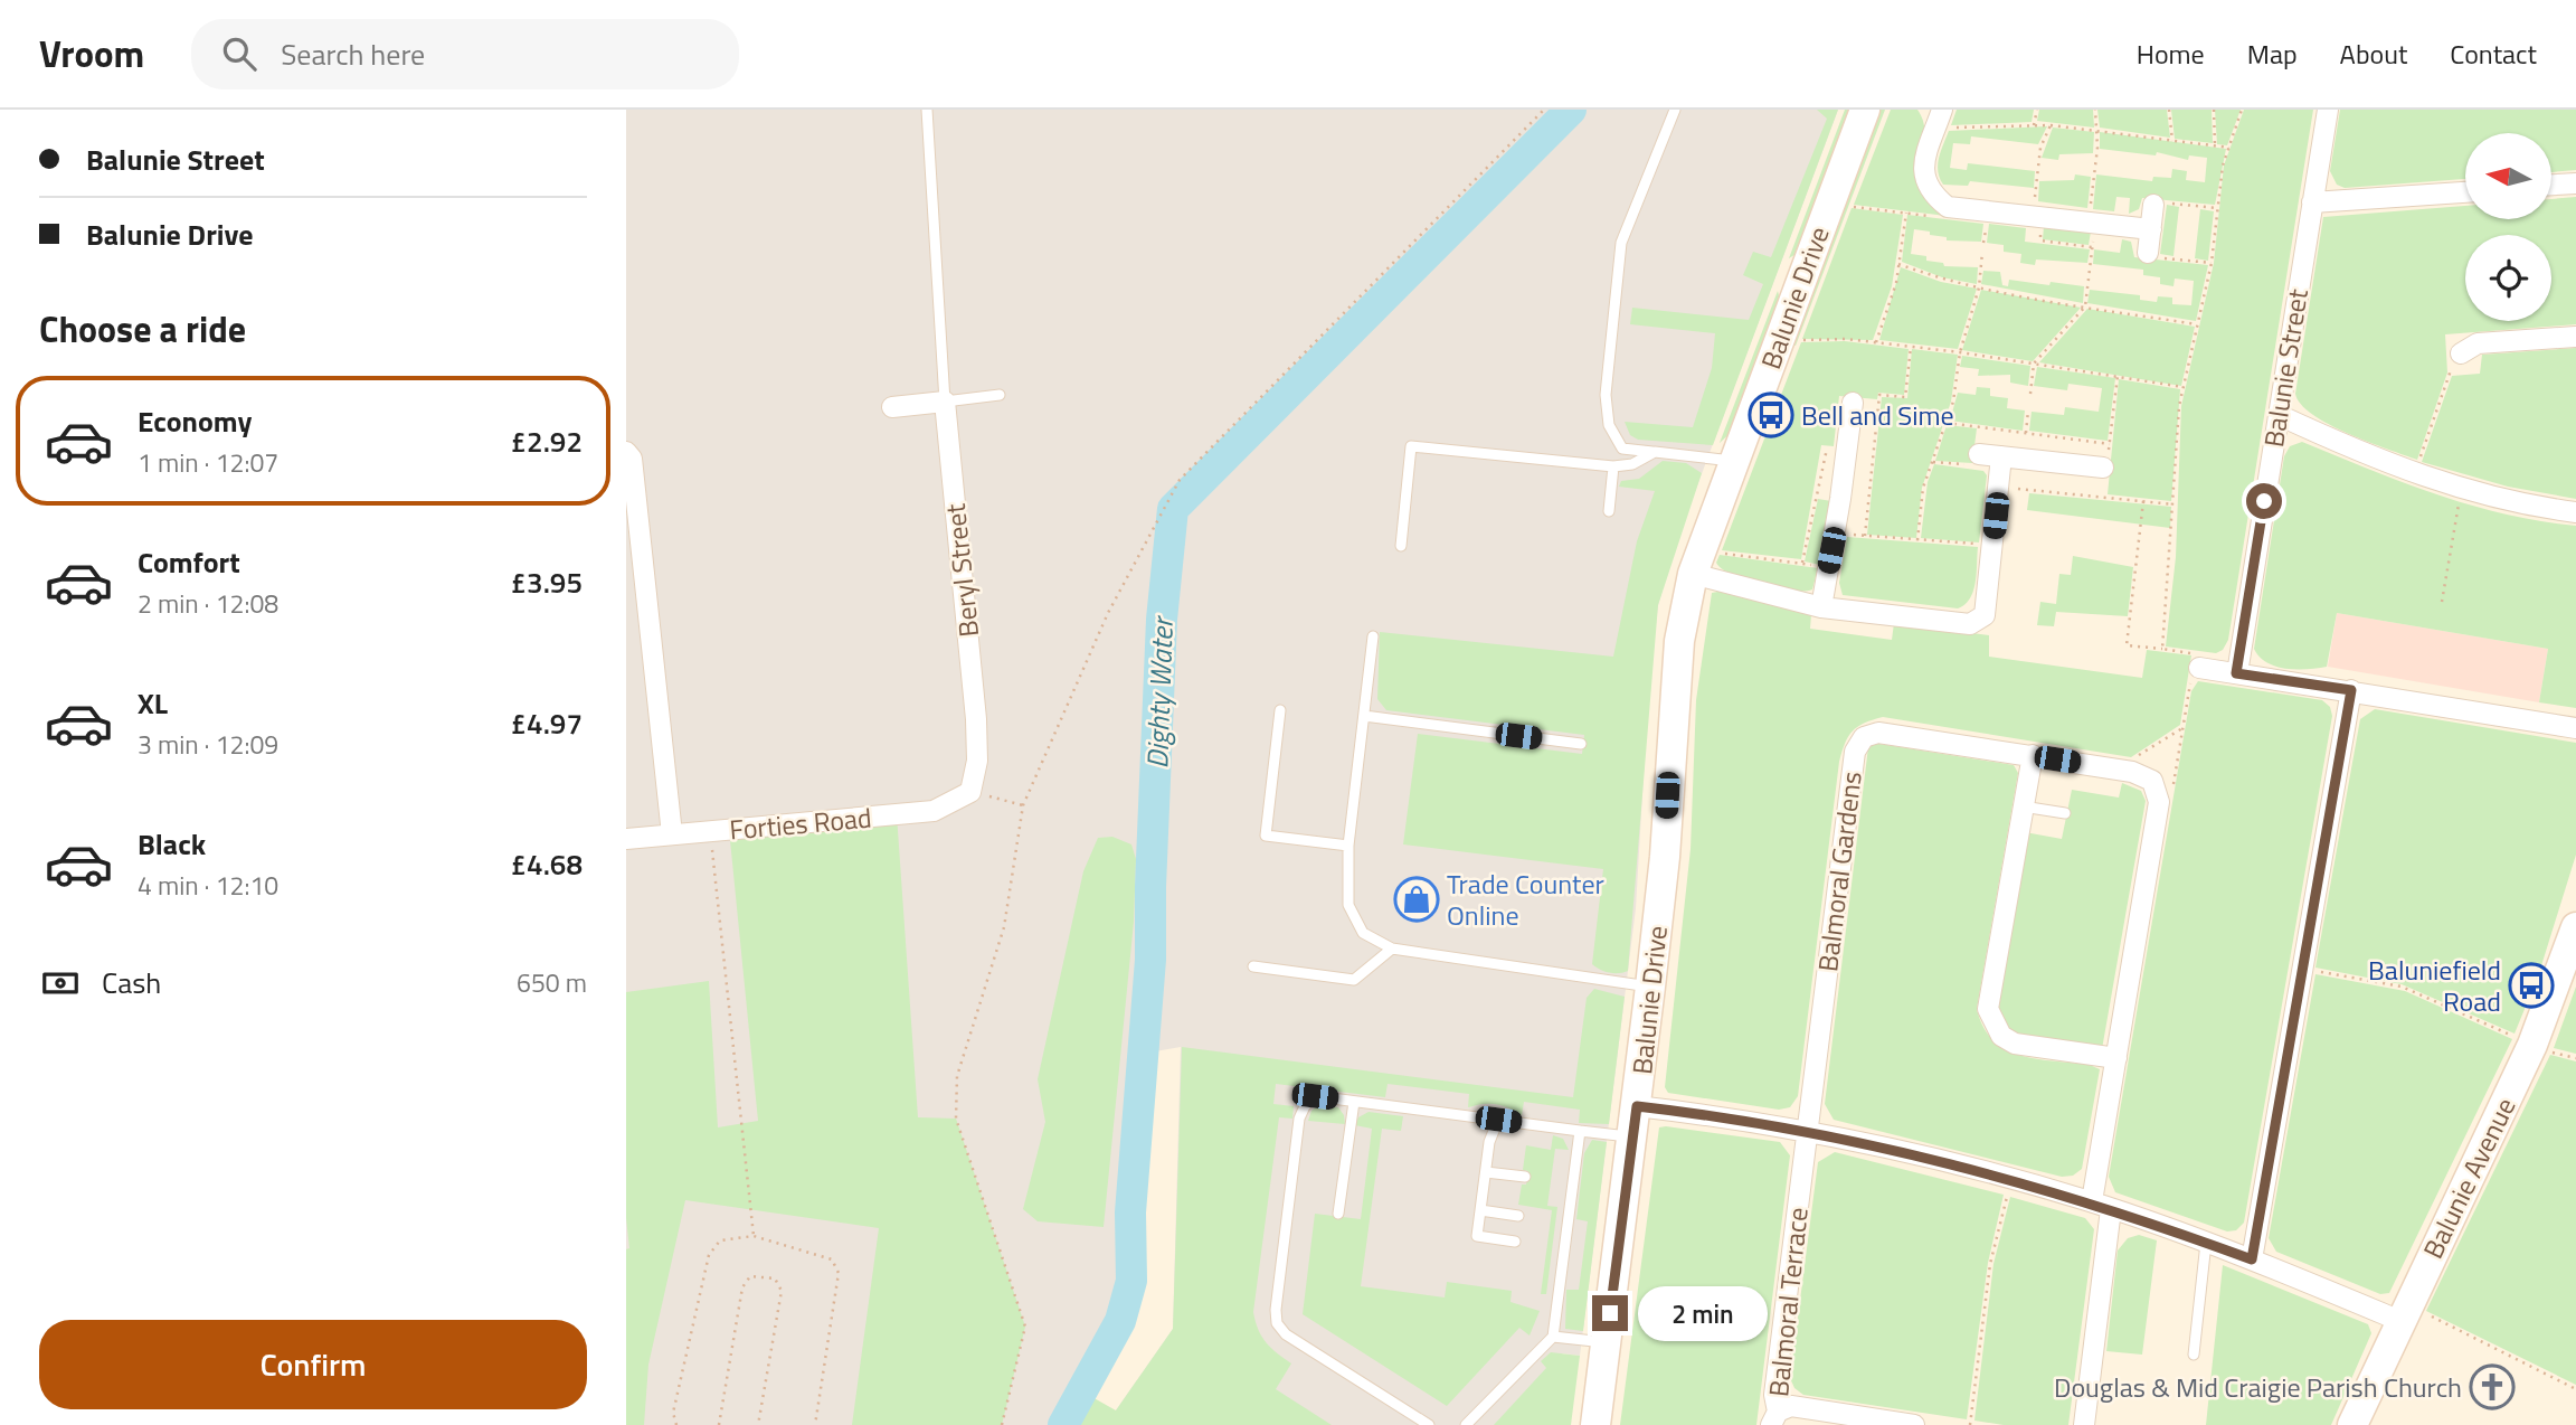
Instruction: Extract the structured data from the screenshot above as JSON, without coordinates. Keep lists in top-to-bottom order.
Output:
{
  "streets": {
    "street": [
      "Balunie Drive",
      "Balunie Street",
      "Beryl Street",
      "Forties Road",
      "Balmoral Gardens",
      "Balunie Avenue",
      "Balmoral Terrace"
    ]
  },
  "crossings": [
    ["Beryl Street", "Forties Road"],
    ["Balmoral Gardens", "Balmoral Terrace"]
  ],
  "water": ["Dighty Water"],
  "places": {
    "bus stop": ["Bell and Sime", "Baluniefield Road"],
    "shop": ["Trade Counter Online"],
    "church": ["Douglas & Mid Craigie Parish Church"]
  },
  "north": "left",
  "page": {
    "header": "Vroom",
    "search": "Search here",
    "nav": [
      "Home",
      "Map",
      "About",
      "Contact"
    ],
    "banner": ["Balunie Street", "Balunie Drive"],
    "heading": "Choose a ride",
    "list": [
      {
        "name": "Economy",
        "note": "1 min · 12:07",
        "value": "£2.92"
      },
      {
        "name": "Comfort",
        "note": "2 min · 12:08",
        "value": "£3.95"
      },
      {
        "name": "XL",
        "note": "3 min · 12:09",
        "value": "£4.97"
      },
      {
        "name": "Black",
        "note": "4 min · 12:10",
        "value": "£4.68"
      }
    ],
    "pay": ["Cash", "650 m"],
    "bubble": "2 min",
    "buttons": "Confirm"
  }
}
